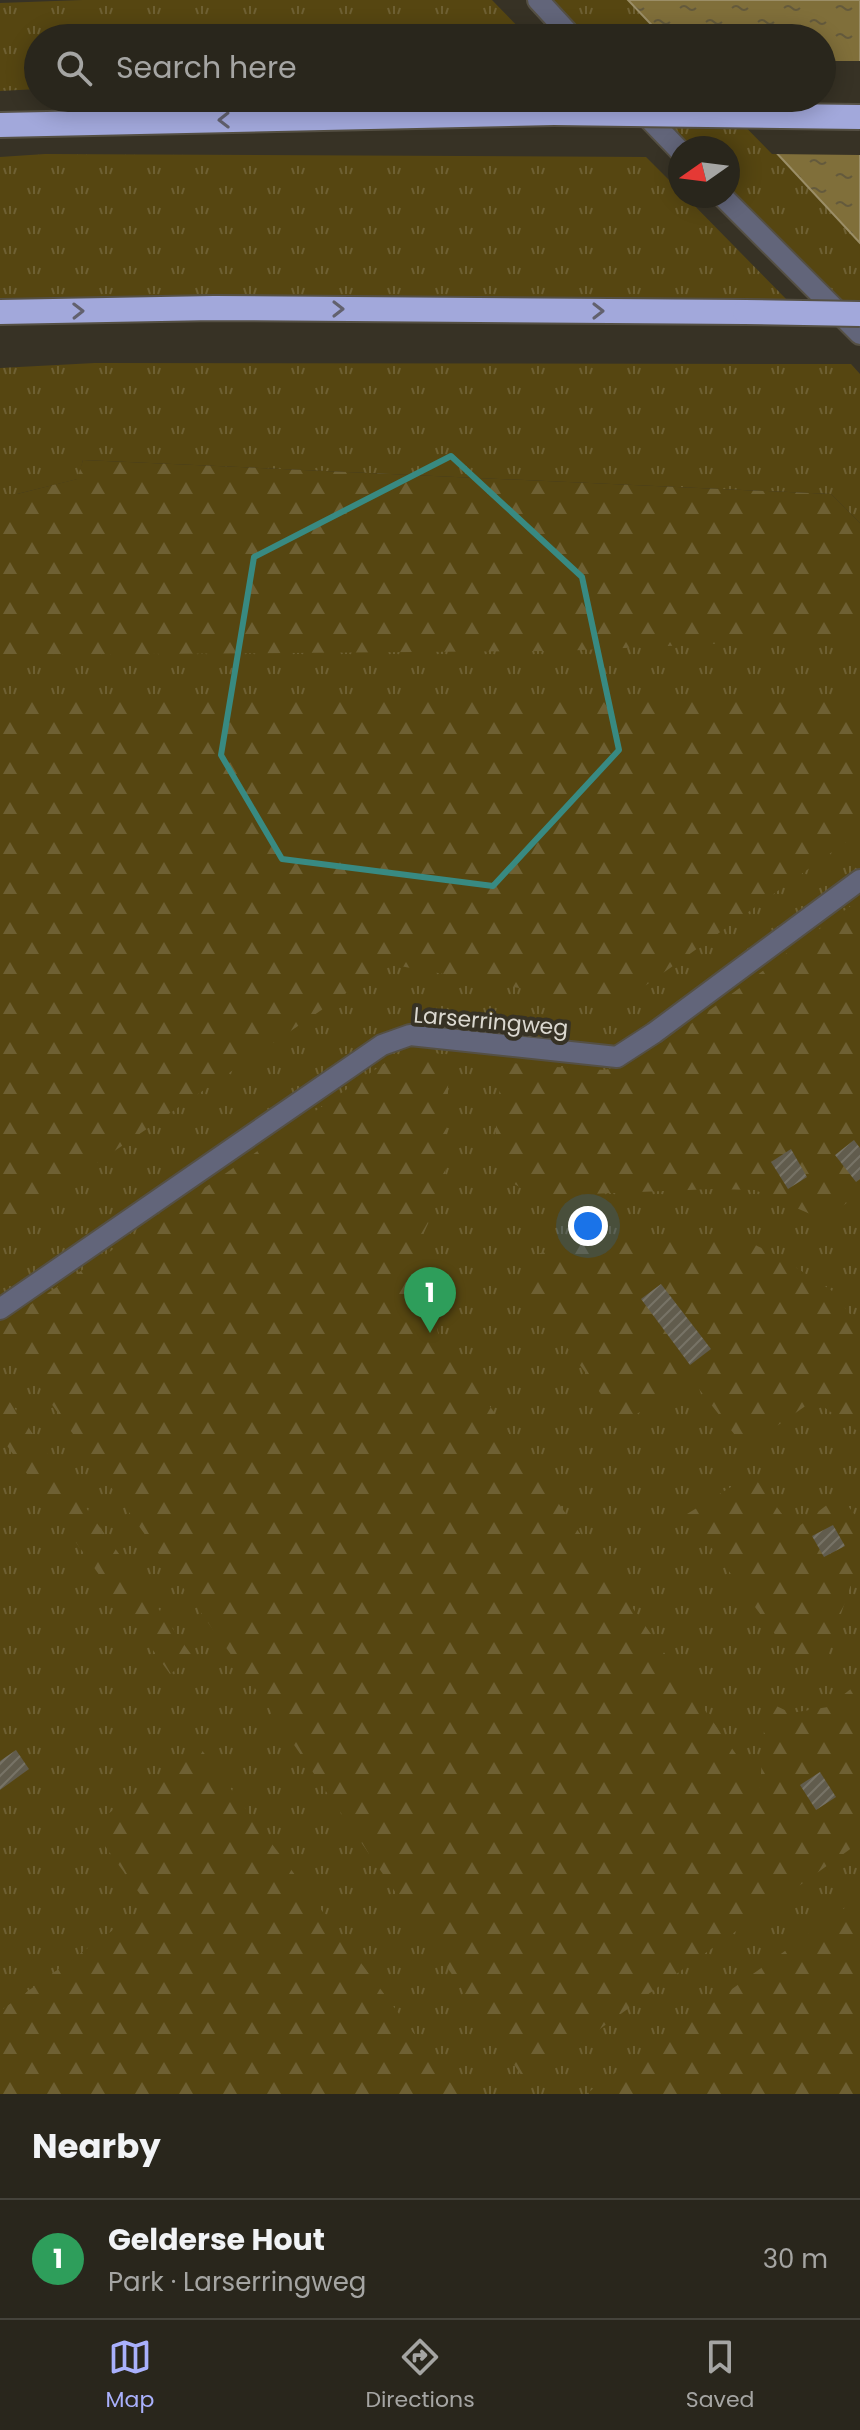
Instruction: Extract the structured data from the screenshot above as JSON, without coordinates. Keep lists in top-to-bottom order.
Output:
{
  "streets": {
    "street": ["Larserringweg"]
  },
  "north": "left",
  "page": {
    "search": "Search here",
    "pins": "1",
    "heading": "Nearby",
    "list": [
      {
        "mark": "1",
        "name": "Gelderse Hout",
        "note": "Park · Larserringweg",
        "value": "30 m"
      }
    ],
    "nav": ["Map", "Directions", "Saved"]
  }
}
